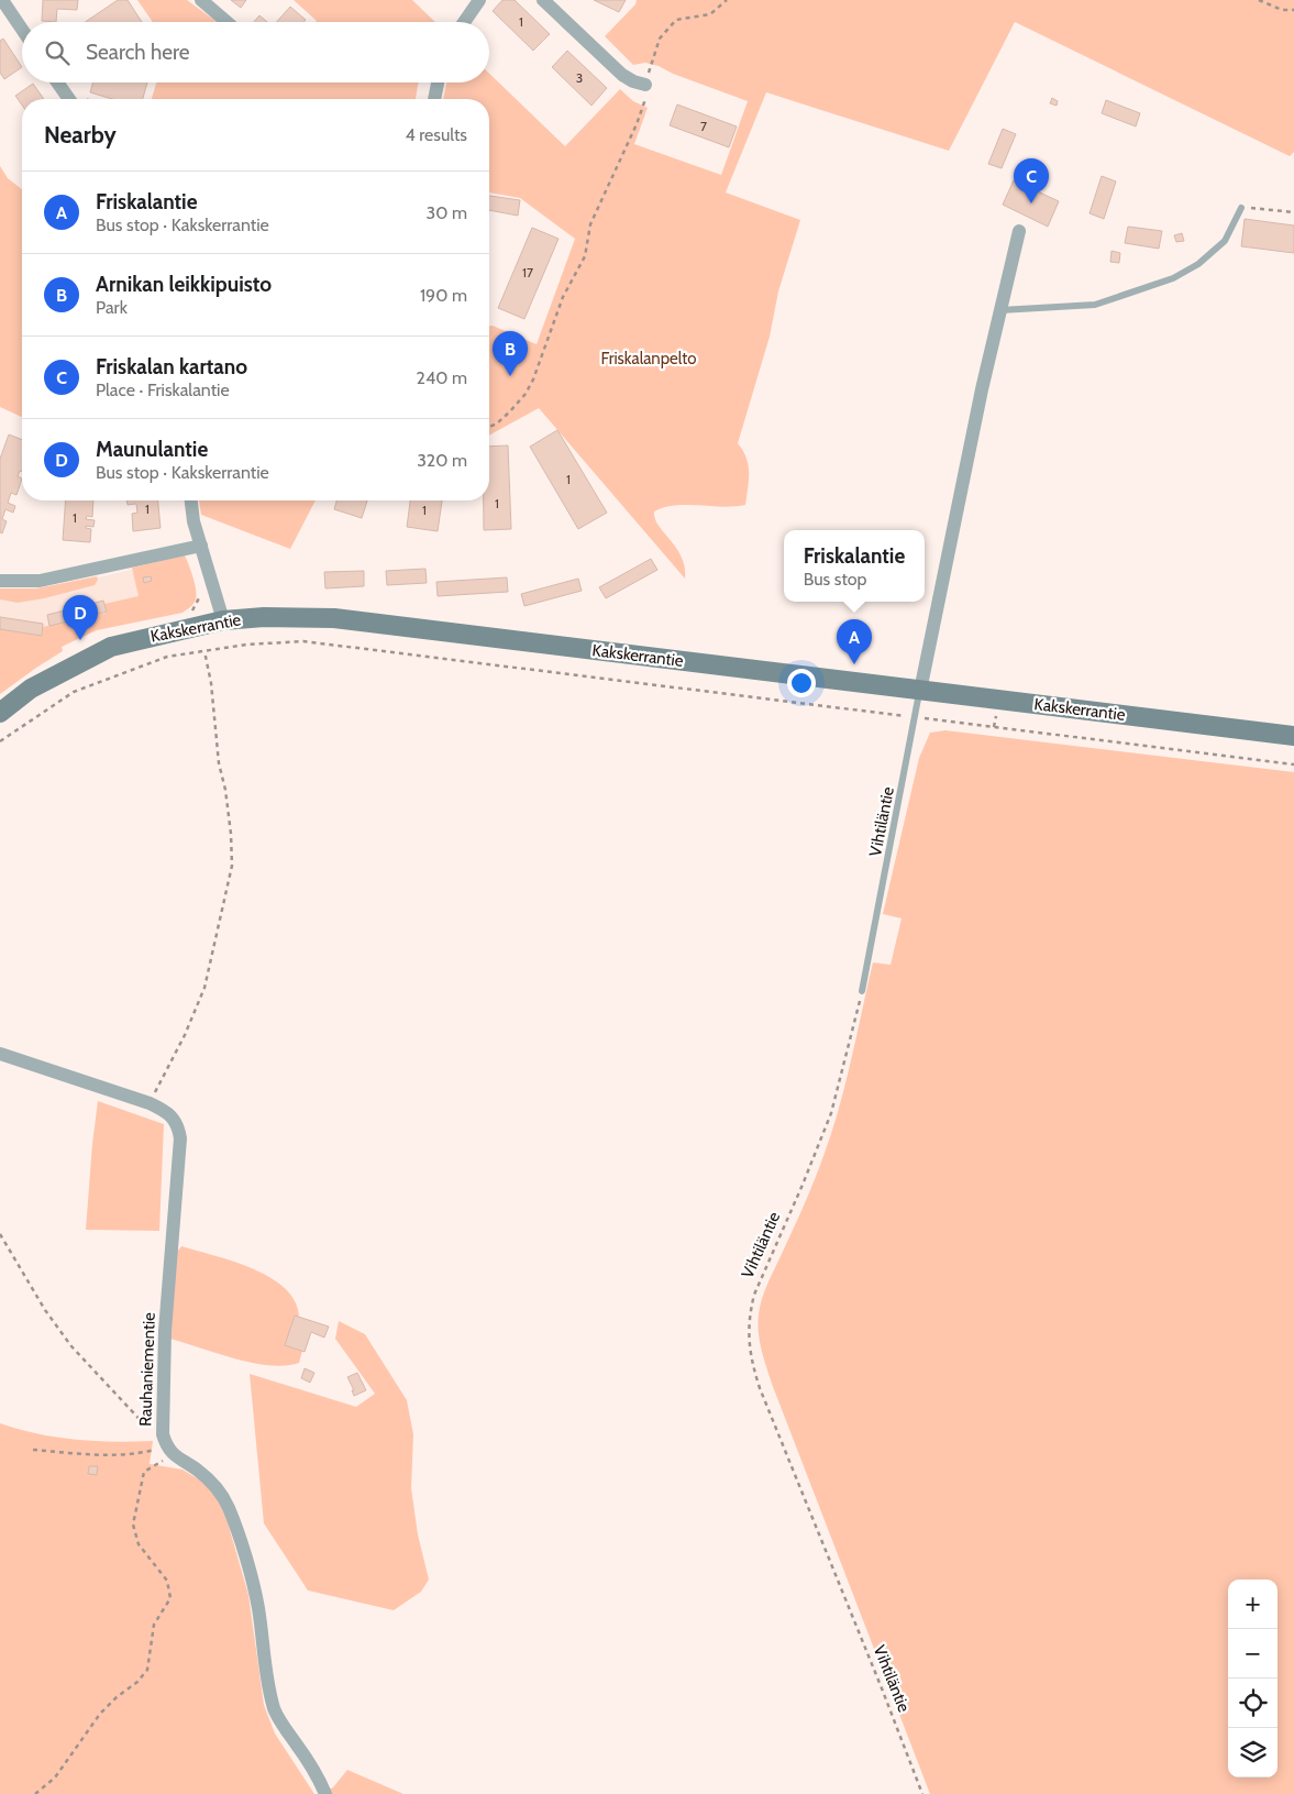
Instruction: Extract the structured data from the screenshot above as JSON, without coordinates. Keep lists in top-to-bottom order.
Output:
{
  "streets": {
    "main road": ["Kakskerrantie"],
    "street": ["Rauhaniementie"],
    "lane": ["Vihtiläntie"]
  },
  "crossings": [
    ["Kakskerrantie", "Vihtiläntie"]
  ],
  "parks": ["Friskalanpelto"],
  "house_numbers": [
    "1",
    "3",
    "7",
    "17",
    "1",
    "1",
    "1",
    "1",
    "1"
  ],
  "page": {
    "search": "Search here",
    "heading": ["Nearby", "4 results"],
    "pins": [
      "C",
      "B",
      "D",
      "A"
    ],
    "list": [
      {
        "mark": "A",
        "name": "Friskalantie",
        "note": "Bus stop · Kakskerrantie",
        "value": "30 m"
      },
      {
        "mark": "B",
        "name": "Arnikan leikkipuisto",
        "note": "Park",
        "value": "190 m"
      },
      {
        "mark": "C",
        "name": "Friskalan kartano",
        "note": "Place · Friskalantie",
        "value": "240 m"
      },
      {
        "mark": "D",
        "name": "Maunulantie",
        "note": "Bus stop · Kakskerrantie",
        "value": "320 m"
      }
    ],
    "popup": ["Friskalantie", "Bus stop"],
    "map_buttons": ["+", "−"]
  }
}
